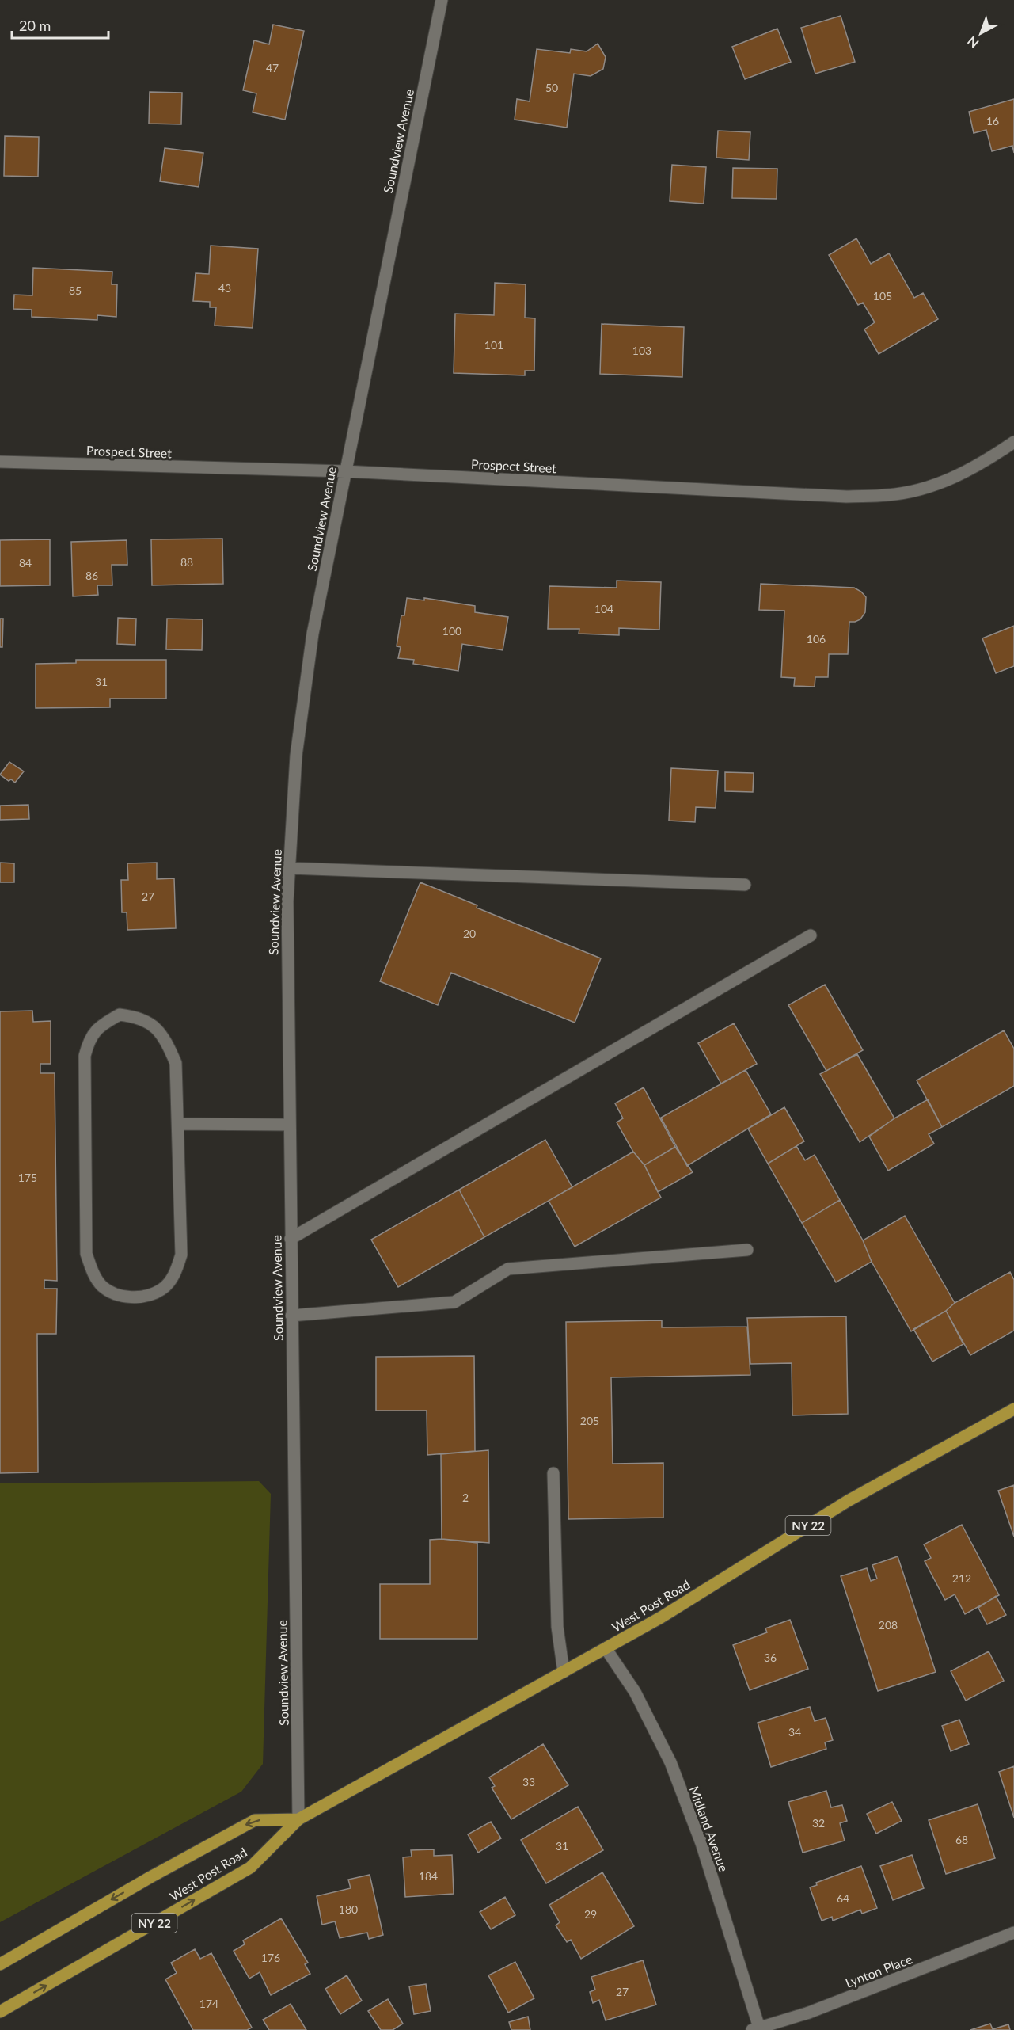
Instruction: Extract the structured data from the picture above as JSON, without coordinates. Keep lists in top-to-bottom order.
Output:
{
  "streets": {
    "main road": ["NY 22", "West Post Road"],
    "street": [
      "Soundview Avenue",
      "Prospect Street",
      "Midland Avenue",
      "Lynton Place"
    ]
  },
  "crossings": [
    ["Soundview Avenue", "Prospect Street"],
    ["Soundview Avenue", "West Post Road"],
    ["West Post Road", "Midland Avenue"],
    ["Midland Avenue", "Lynton Place"]
  ],
  "house_numbers": [
    "47",
    "50",
    "16",
    "43",
    "85",
    "105",
    "101",
    "103",
    "88",
    "84",
    "86",
    "104",
    "100",
    "106",
    "31",
    "27",
    "20",
    "175",
    "205",
    "2",
    "212",
    "208",
    "36",
    "34",
    "33",
    "32",
    "68",
    "31",
    "184",
    "64",
    "180",
    "29",
    "176",
    "27",
    "174"
  ],
  "scale_bar": "20 m",
  "north": "bottom left"
}
